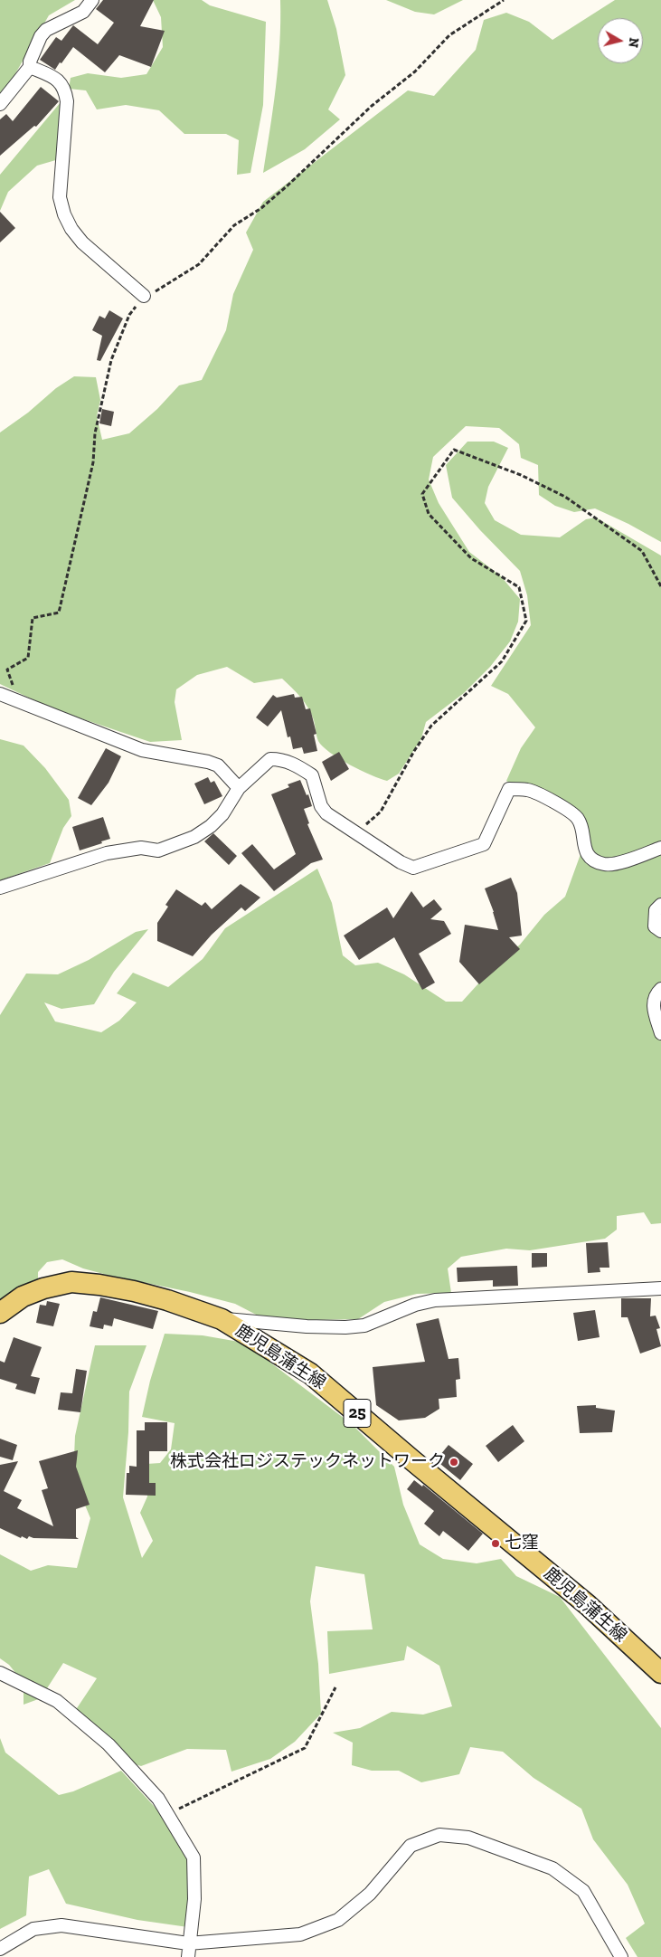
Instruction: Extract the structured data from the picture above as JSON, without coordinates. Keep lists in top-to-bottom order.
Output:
{
  "streets": {
    "main road": ["鹿児島蒲生線", "25"]
  },
  "places": ["株式会社ロジステックネットワーク", "七窪"],
  "north": "right"
}
